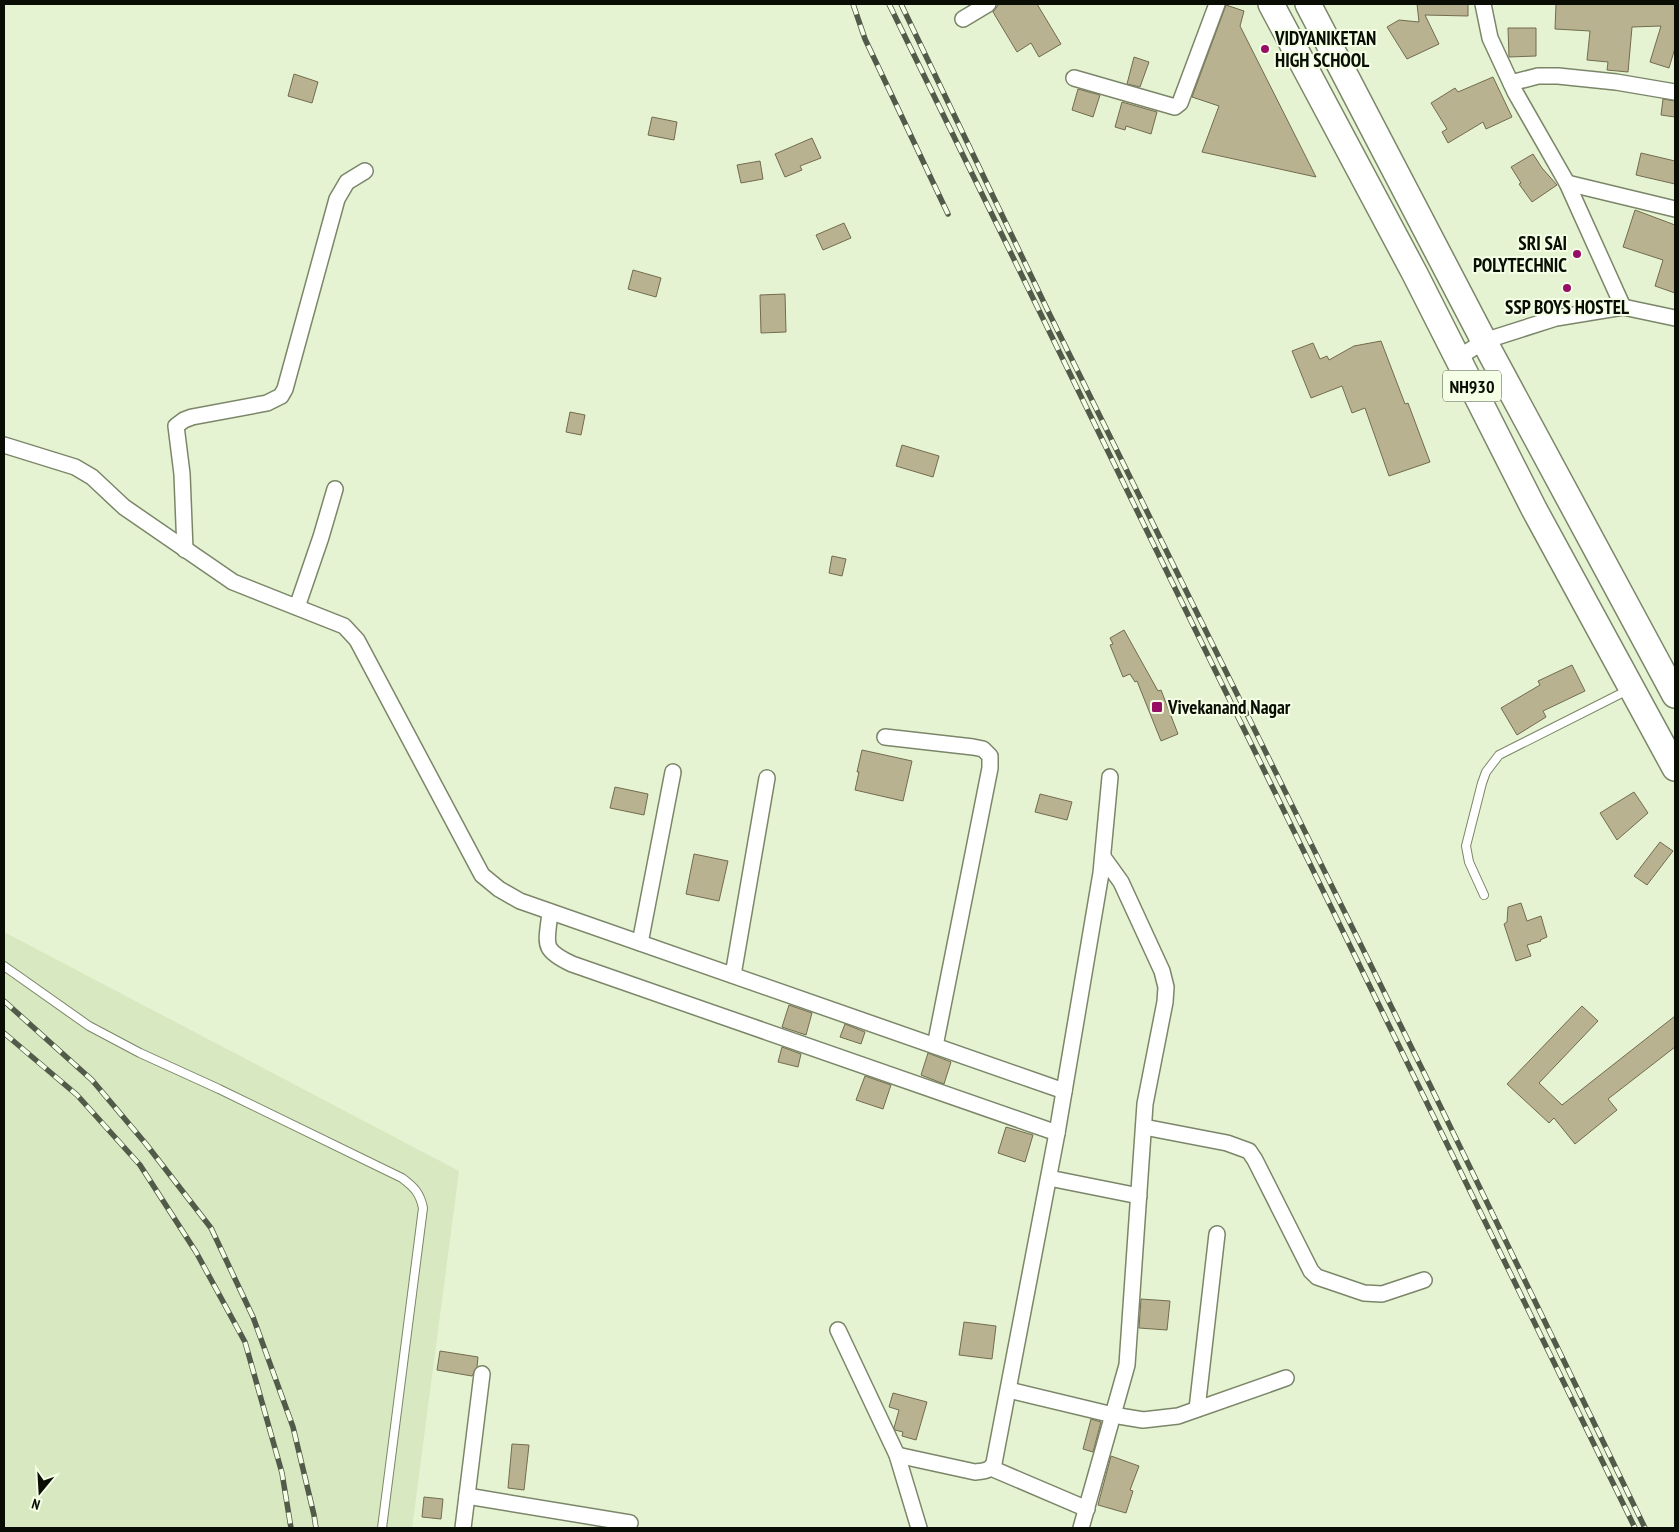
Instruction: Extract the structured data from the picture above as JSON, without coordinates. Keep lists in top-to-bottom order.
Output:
{
  "streets": {
    "highway": ["NH930"]
  },
  "places": {
    "other": ["VIDYANIKETAN HIGH SCHOOL", "SRI SAI POLYTECHNIC", "SSP BOYS HOSTEL"],
    "transit": ["Vivekanand Nagar"]
  },
  "north": "bottom"
}
